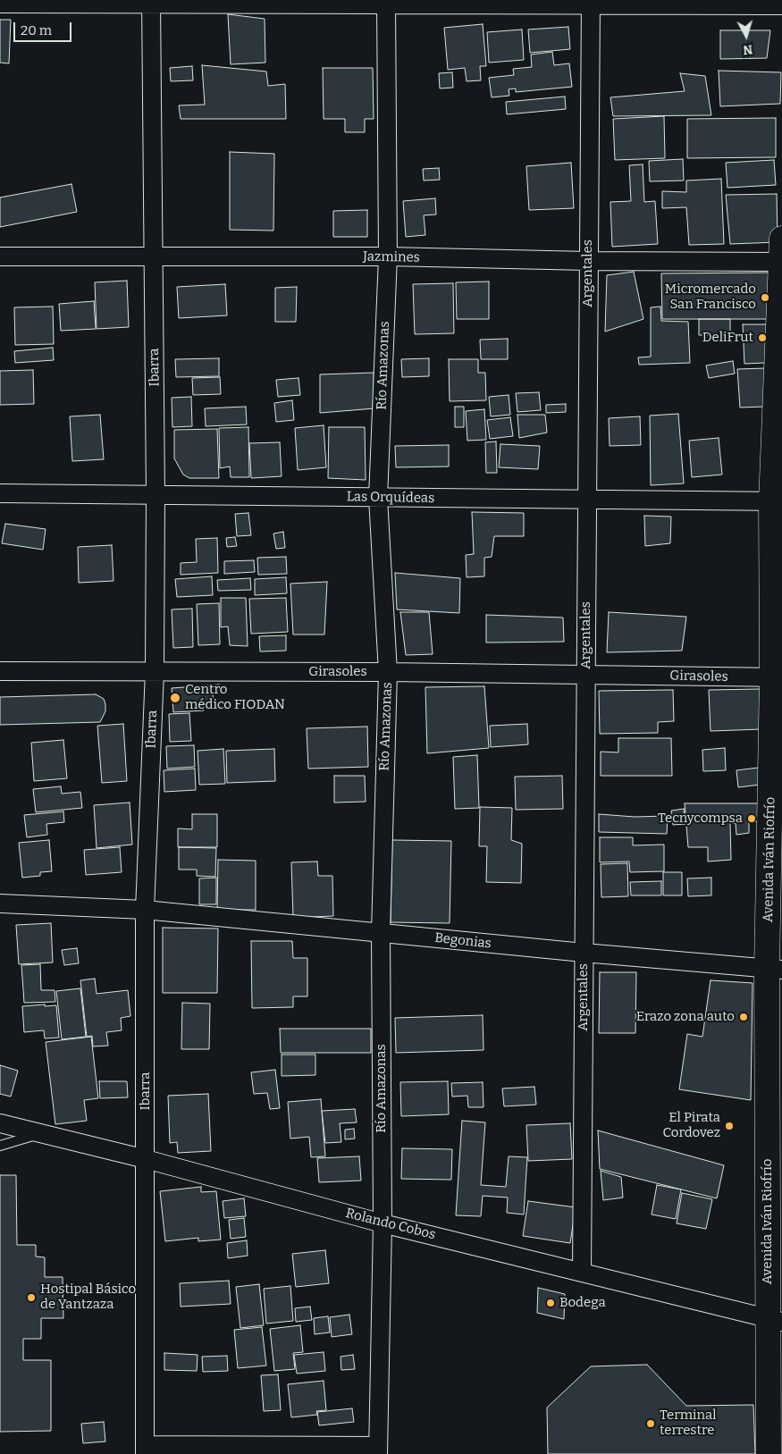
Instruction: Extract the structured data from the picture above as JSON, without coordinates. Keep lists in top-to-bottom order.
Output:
{
  "streets": {
    "main road": ["Avenida Iván Riofrío"],
    "street": [
      "Jazmines",
      "Argentales",
      "Río Amazonas",
      "Ibarra",
      "Las Orquídeas",
      "Girasoles",
      "Begonias",
      "Rolando Cobos"
    ]
  },
  "crossings": [
    ["Jazmines", "Argentales"],
    ["Jazmines", "Río Amazonas"],
    ["Jazmines", "Ibarra"],
    ["Jazmines", "Avenida Iván Riofrío"],
    ["Argentales", "Las Orquídeas"],
    ["Argentales", "Girasoles"],
    ["Argentales", "Begonias"],
    ["Argentales", "Rolando Cobos"],
    ["Río Amazonas", "Las Orquídeas"],
    ["Río Amazonas", "Girasoles"],
    ["Río Amazonas", "Begonias"],
    ["Río Amazonas", "Rolando Cobos"],
    ["Ibarra", "Las Orquídeas"],
    ["Ibarra", "Girasoles"],
    ["Ibarra", "Begonias"],
    ["Ibarra", "Rolando Cobos"],
    ["Las Orquídeas", "Avenida Iván Riofrío"],
    ["Girasoles", "Avenida Iván Riofrío"],
    ["Avenida Iván Riofrío", "Begonias"],
    ["Avenida Iván Riofrío", "Rolando Cobos"]
  ],
  "places": [
    "Micromercado San Francisco",
    "DeliFrut",
    "Centro médico FIODAN",
    "Tecnycompsa",
    "Erazo zona auto",
    "El Pirata Cordovez",
    "Hostipal Básico de Yantzaza",
    "Bodega",
    "Terminal terrestre"
  ],
  "scale_bar": "20 m",
  "north": "bottom"
}
